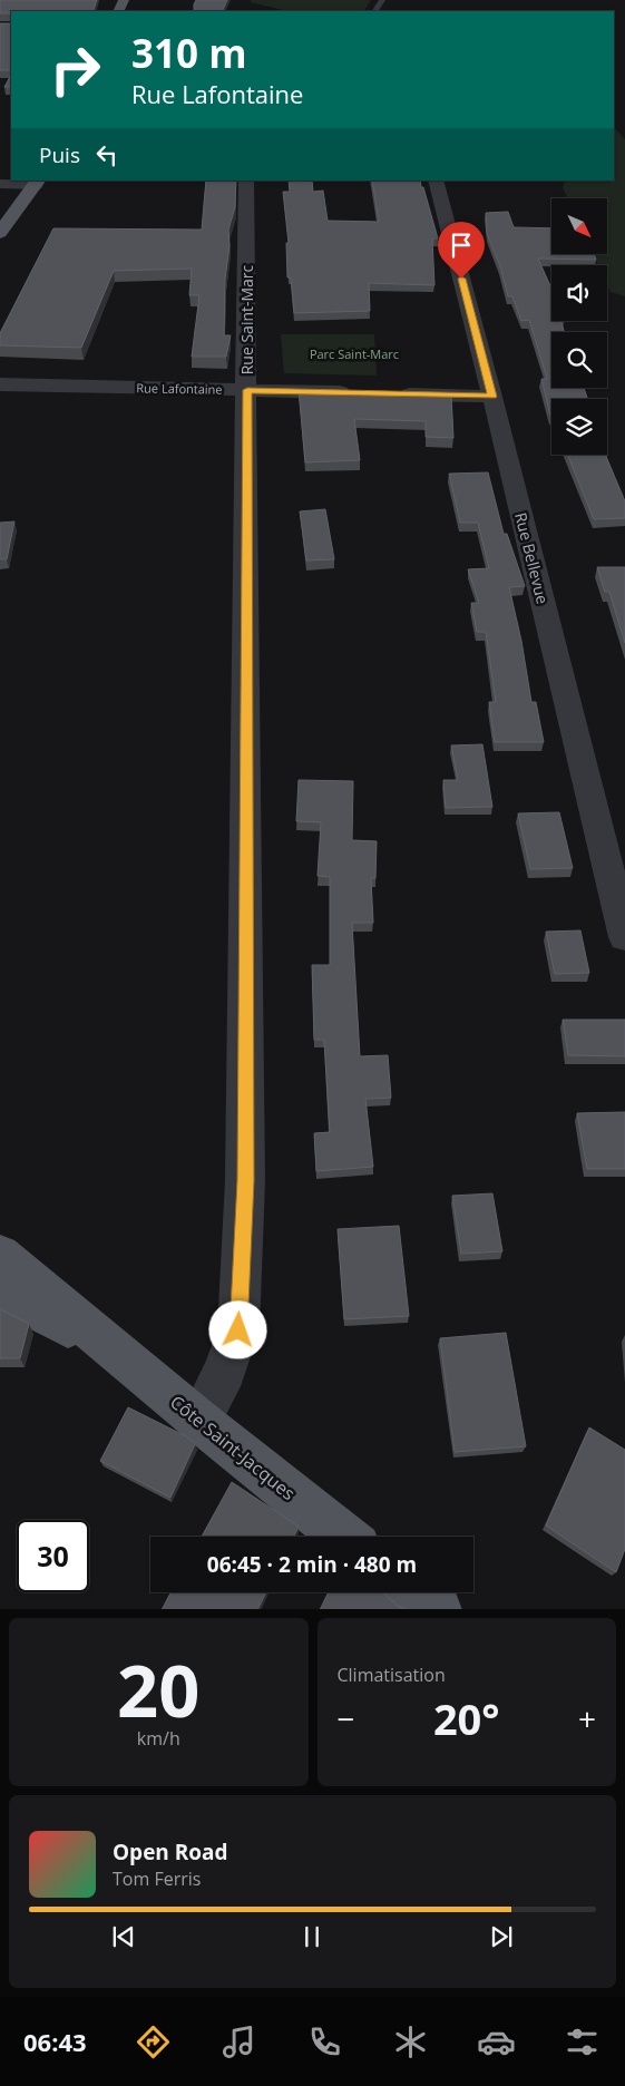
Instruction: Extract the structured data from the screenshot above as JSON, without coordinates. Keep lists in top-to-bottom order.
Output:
{
  "streets": {
    "main road": ["Côte Saint-Jacques"],
    "street": ["Rue Saint-Marc", "Rue Lafontaine", "Rue Bellevue"]
  },
  "crossings": [
    ["Rue Saint-Marc", "Rue Lafontaine"],
    ["Rue Saint-Marc", "Côte Saint-Jacques"]
  ],
  "parks": ["Parc Saint-Marc"],
  "north": "bottom right",
  "page": {
    "turn": ["310 m", "Rue Lafontaine"],
    "then": "Puis",
    "limit": "30",
    "trip": "06:45 · 2 min · 480 m",
    "tile": [
      ["20", "km/h"],
      "Climatisation"
    ],
    "heat": ["−", "20°", "+"],
    "song": ["Open Road", "Tom Ferris"],
    "tabs": "06:43"
  }
}
